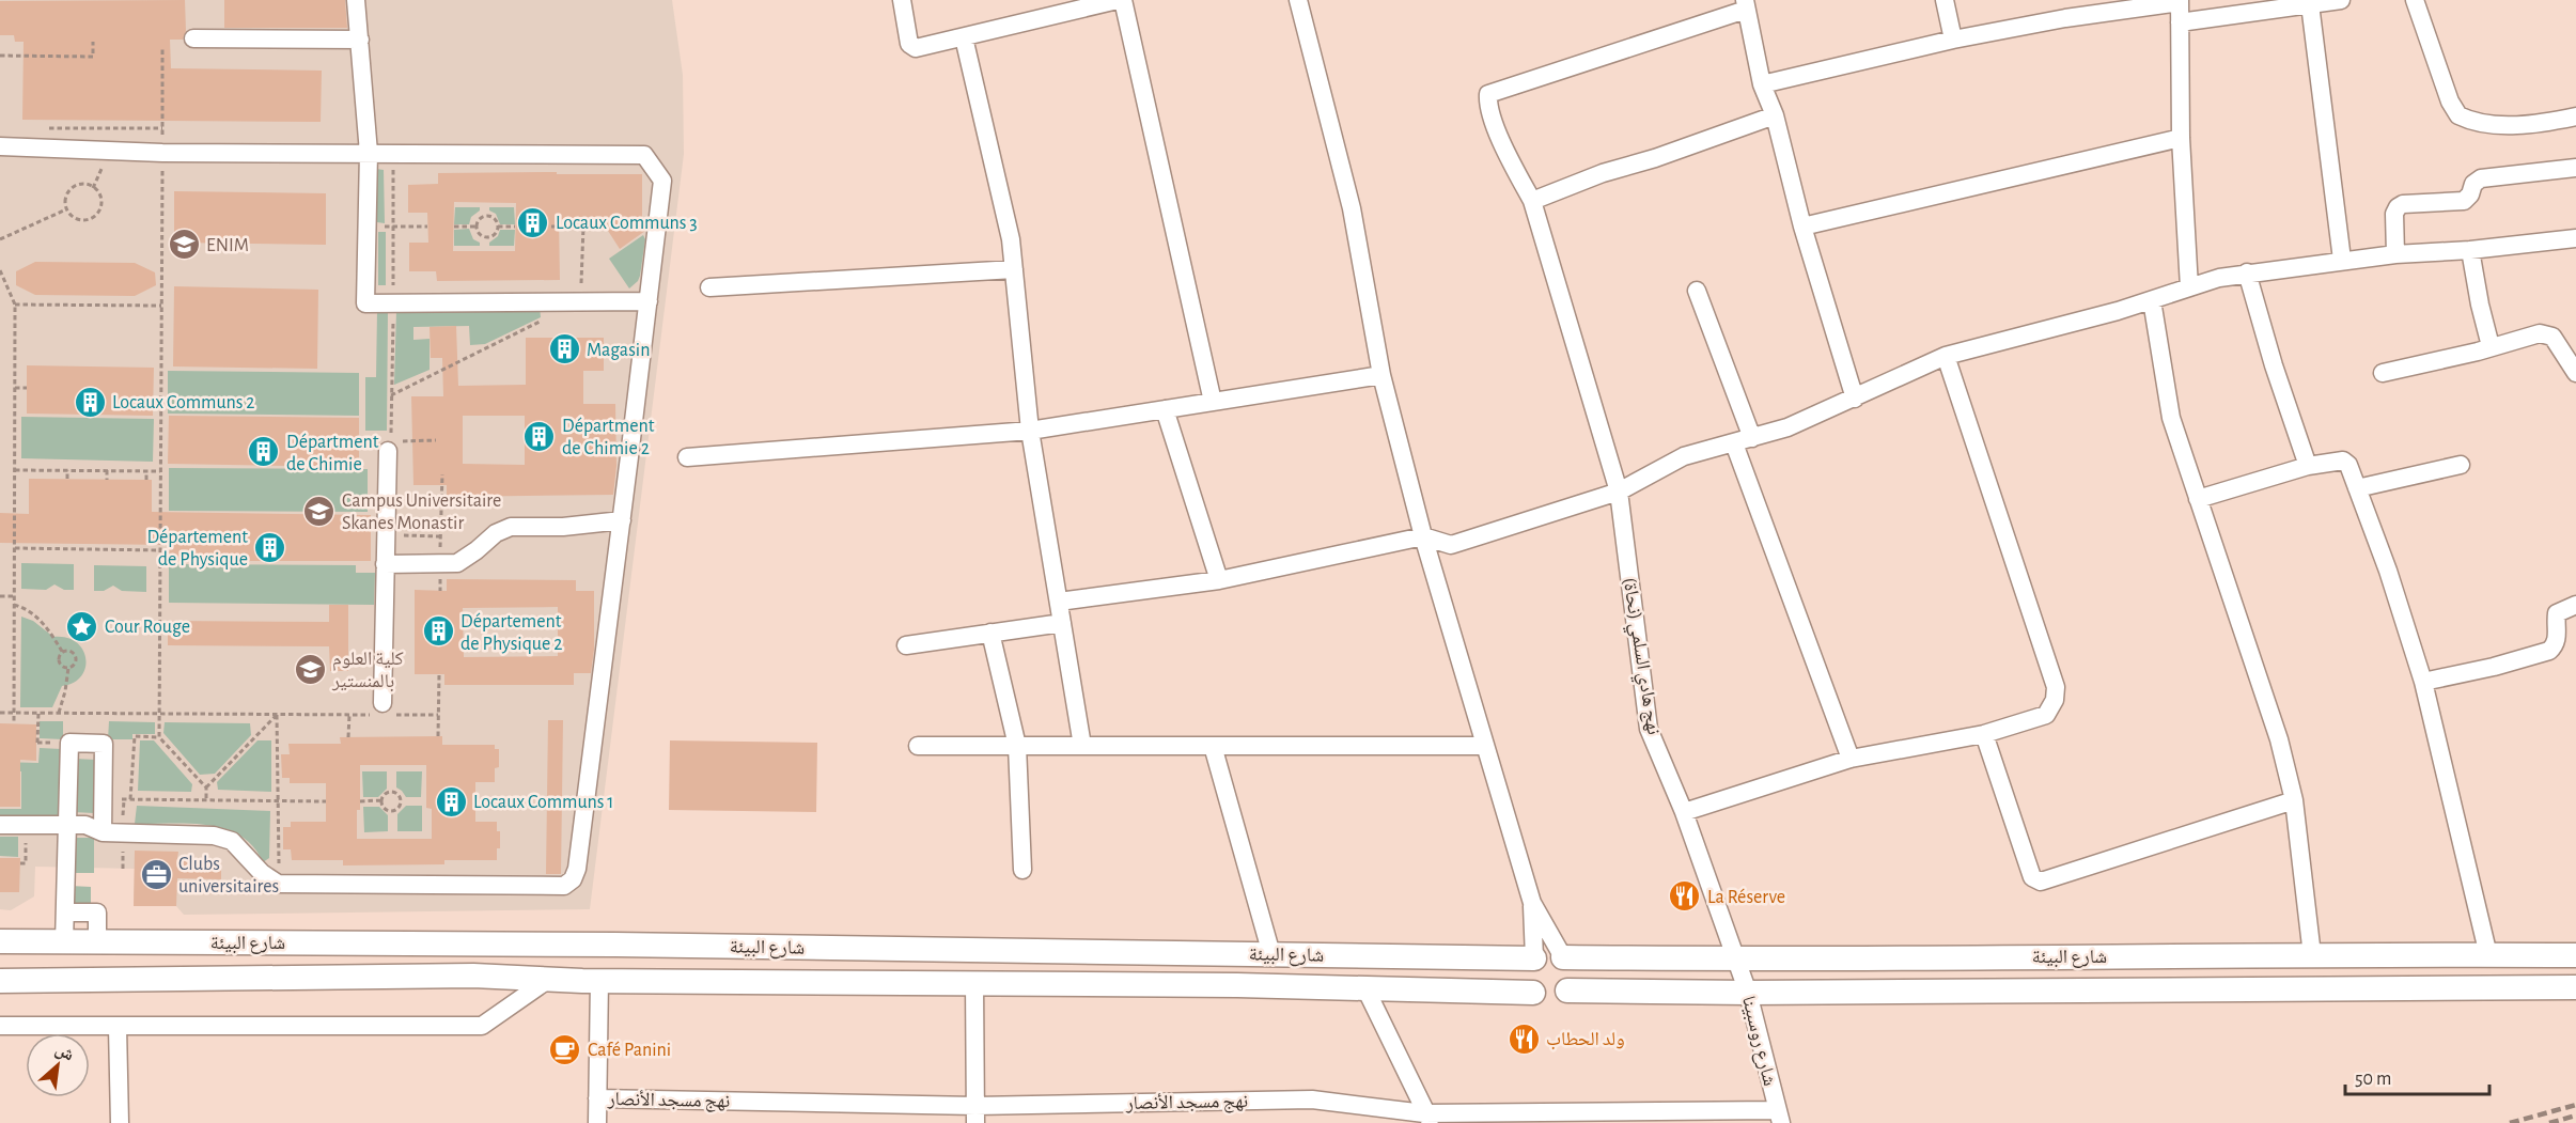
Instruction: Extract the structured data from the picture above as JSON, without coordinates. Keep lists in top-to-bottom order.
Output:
{
  "streets": {
    "main road": ["شارع البيئة"],
    "street": ["نهج هادي السلمي (نحاة)", "شارع روسبينا", "نهج مسجد الأنصار"]
  },
  "crossings": [
    ["نهج هادي السلمي (نحاة)", "شارع البيئة"],
    ["نهج هادي السلمي (نحاة)", "شارع روسبينا"],
    ["شارع البيئة", "شارع روسبينا"],
    ["شارع روسبينا", "نهج مسجد الأنصار"]
  ],
  "places": {
    "building": [
      "Locaux Communs 3",
      "Magasin",
      "Locaux Communs 2",
      "Départment de Chimie 2",
      "Départment de Chimie",
      "Département de Physique",
      "Département de Physique 2",
      "Locaux Communs 1"
    ],
    "school or university": ["ENIM", "Campus Universitaire Skanes Monastir", "كلية العلوم بالمنستير"],
    "place": ["Cour Rouge"],
    "office": ["Clubs universitaires"],
    "restaurant": ["La Réserve", "ولد الحطاب"],
    "cafe": ["Café Panini"]
  },
  "scale_bar": "50 m",
  "north": "top right"
}
